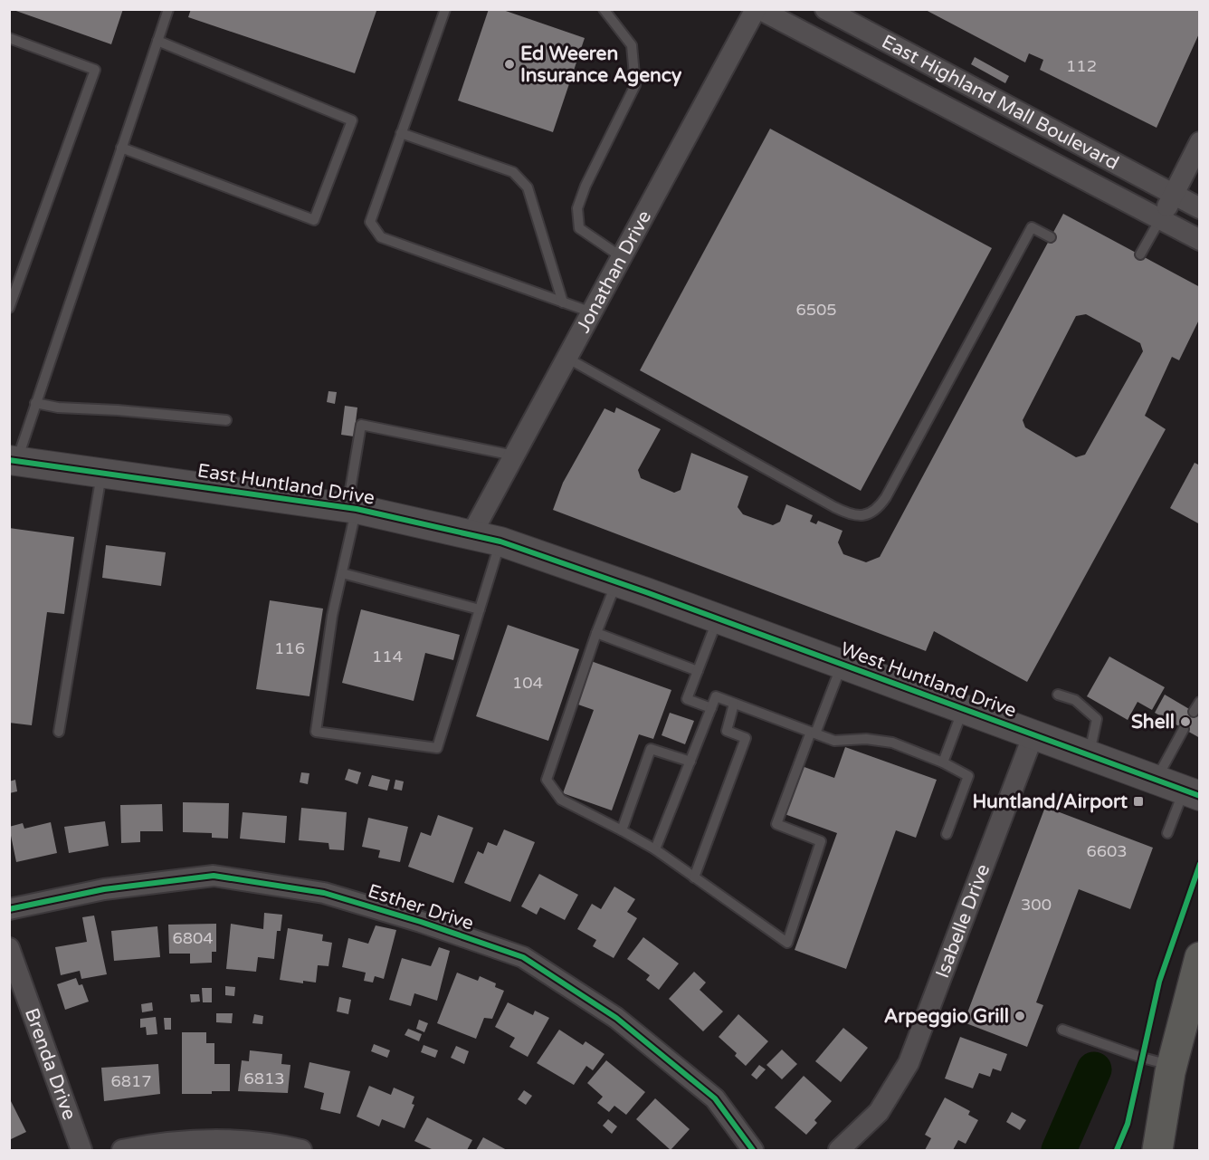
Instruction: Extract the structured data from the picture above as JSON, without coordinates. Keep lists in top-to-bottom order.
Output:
{
  "streets": {
    "street": [
      "East Highland Mall Boulevard",
      "Jonathan Drive",
      "East Huntland Drive",
      "West Huntland Drive",
      "Esther Drive",
      "Isabelle Drive",
      "Brenda Drive"
    ]
  },
  "crossings": [
    ["East Highland Mall Boulevard", "Jonathan Drive"],
    ["Jonathan Drive", "East Huntland Drive"],
    ["East Huntland Drive", "West Huntland Drive"],
    ["West Huntland Drive", "Isabelle Drive"]
  ],
  "places": {
    "other": ["Ed Weeren Insurance Agency", "Shell", "Arpeggio Grill"],
    "transit": ["Huntland/Airport"]
  },
  "house_numbers": [
    "112",
    "6505",
    "116",
    "114",
    "104",
    "6603",
    "300",
    "6804",
    "6813",
    "6817"
  ]
}
